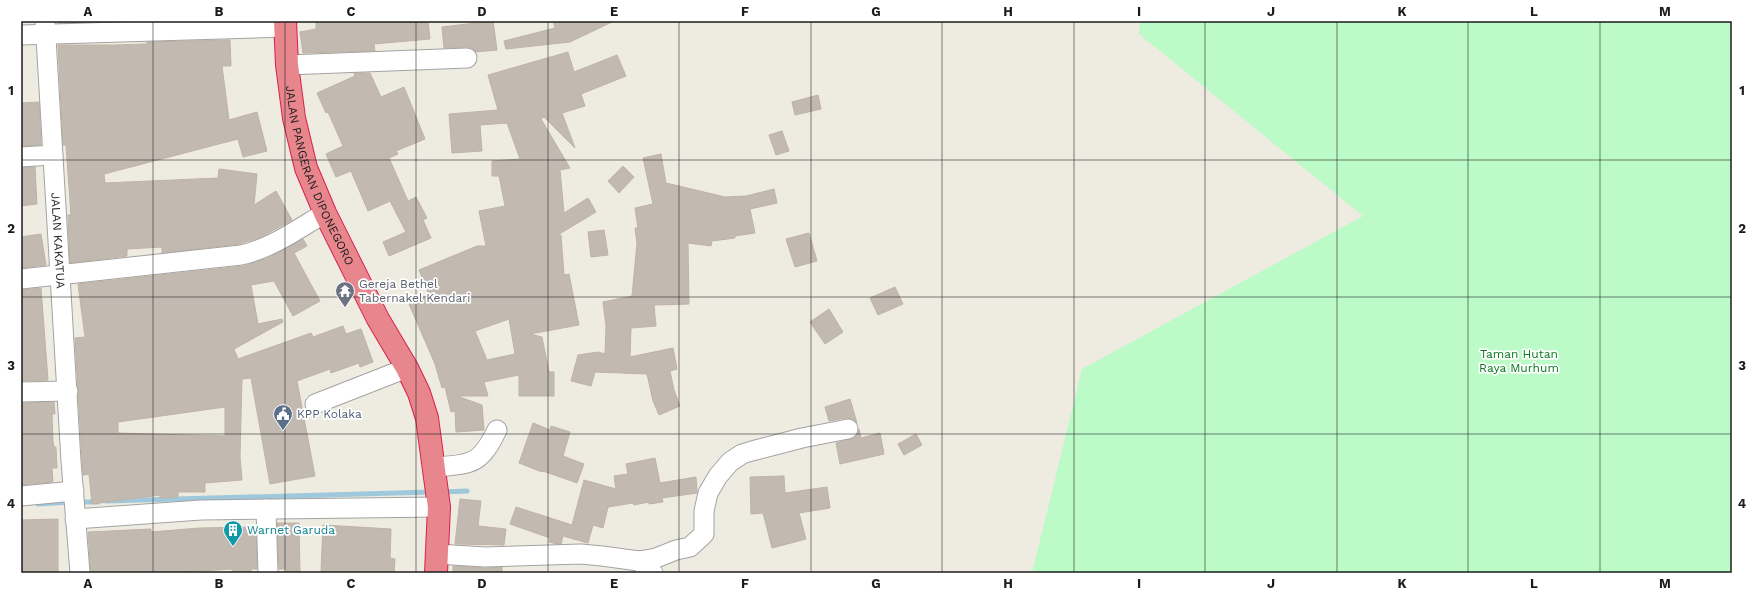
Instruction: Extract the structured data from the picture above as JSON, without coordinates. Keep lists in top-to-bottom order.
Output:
{
  "streets": {
    "highway": ["JALAN PANGERAN DIPONEGORO"],
    "street": ["JALAN KAKATUA"]
  },
  "parks": ["Taman Hutan Raya Murhum"],
  "places": {
    "temple": ["Gereja Bethel Tabernakel Kendari"],
    "public building": ["KPP Kolaka"],
    "building": ["Warnet Garuda"]
  },
  "grid": {
    "columns": [
      "A",
      "B",
      "C",
      "D",
      "E",
      "F",
      "G",
      "H",
      "I",
      "J",
      "K",
      "L",
      "M"
    ],
    "rows": [
      "1",
      "2",
      "3",
      "4"
    ]
  }
}
